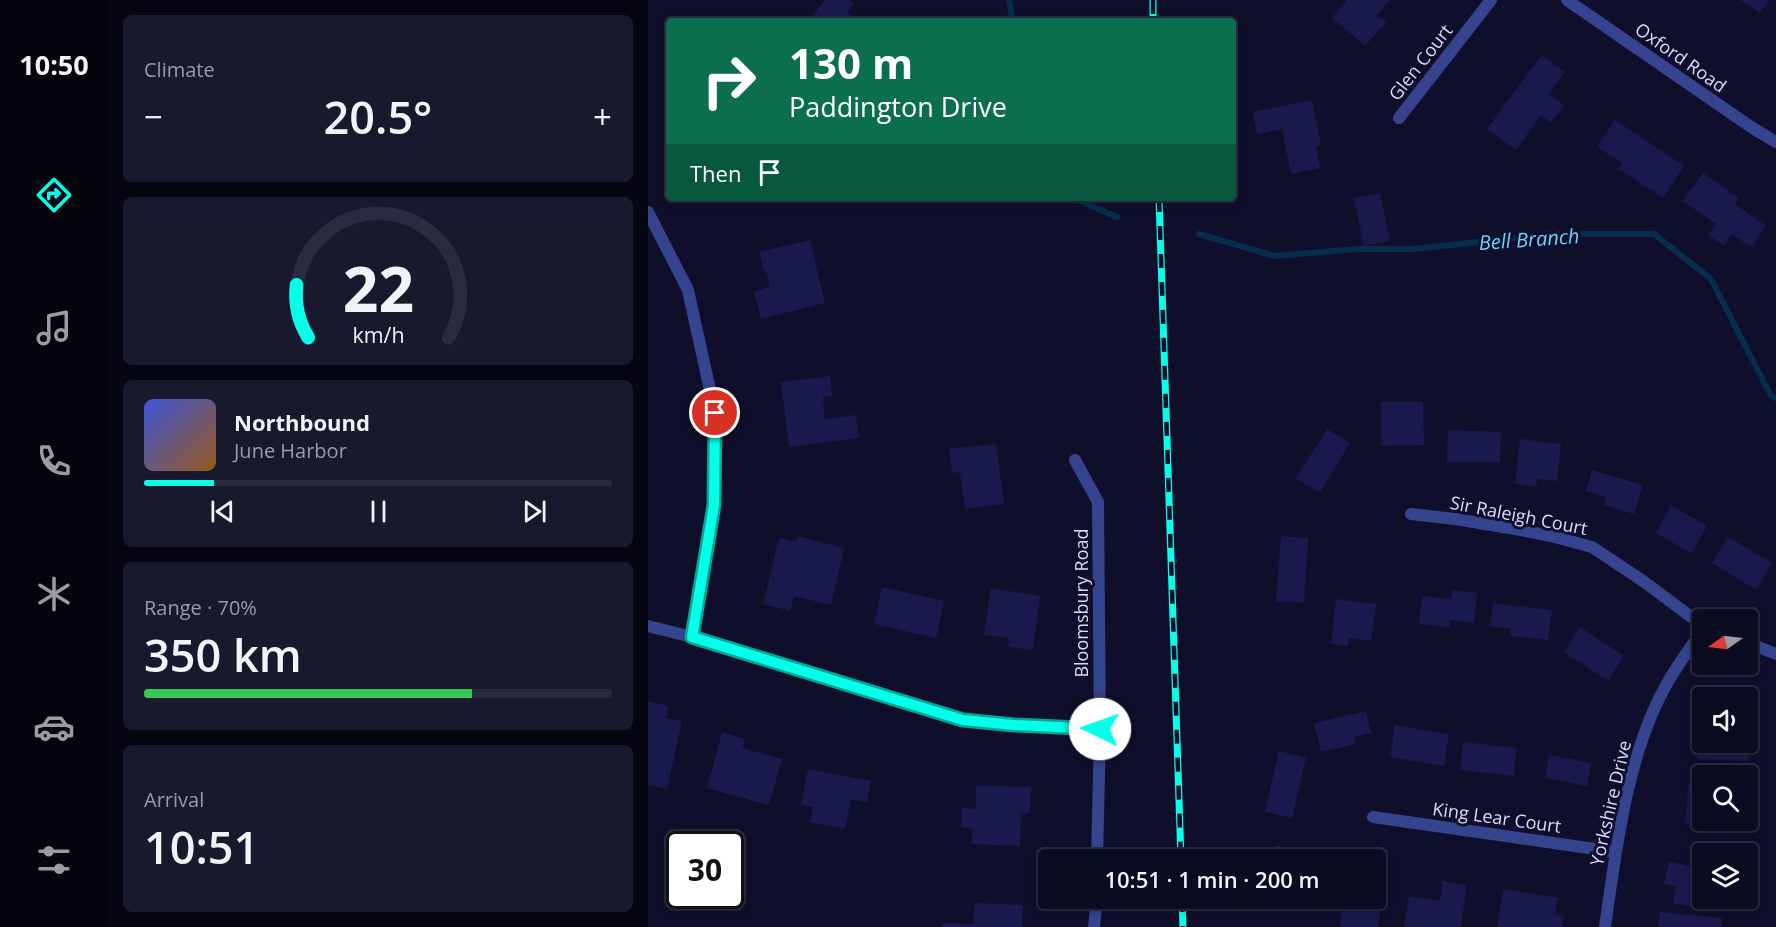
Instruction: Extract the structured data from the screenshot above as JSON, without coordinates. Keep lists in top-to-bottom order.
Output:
{
  "streets": {
    "street": [
      "Oxford Road",
      "Glen Court",
      "Sir Raleigh Court",
      "Bloomsbury Road",
      "Yorkshire Drive",
      "King Lear Court"
    ]
  },
  "crossings": [
    ["Yorkshire Drive", "King Lear Court"]
  ],
  "water": ["Bell Branch"],
  "north": "left",
  "page": {
    "tabs": "10:50",
    "tile": [
      "Climate",
      ["Range · 70%", "350 km"],
      ["Arrival", "10:51"]
    ],
    "turn": ["130 m", "Paddington Drive"],
    "heat": ["−", "20.5°", "+"],
    "then": "Then",
    "song": ["Northbound", "June Harbor"],
    "limit": "30",
    "trip": "10:51 · 1 min · 200 m",
    "gauge": ["22", "km/h"]
  }
}
